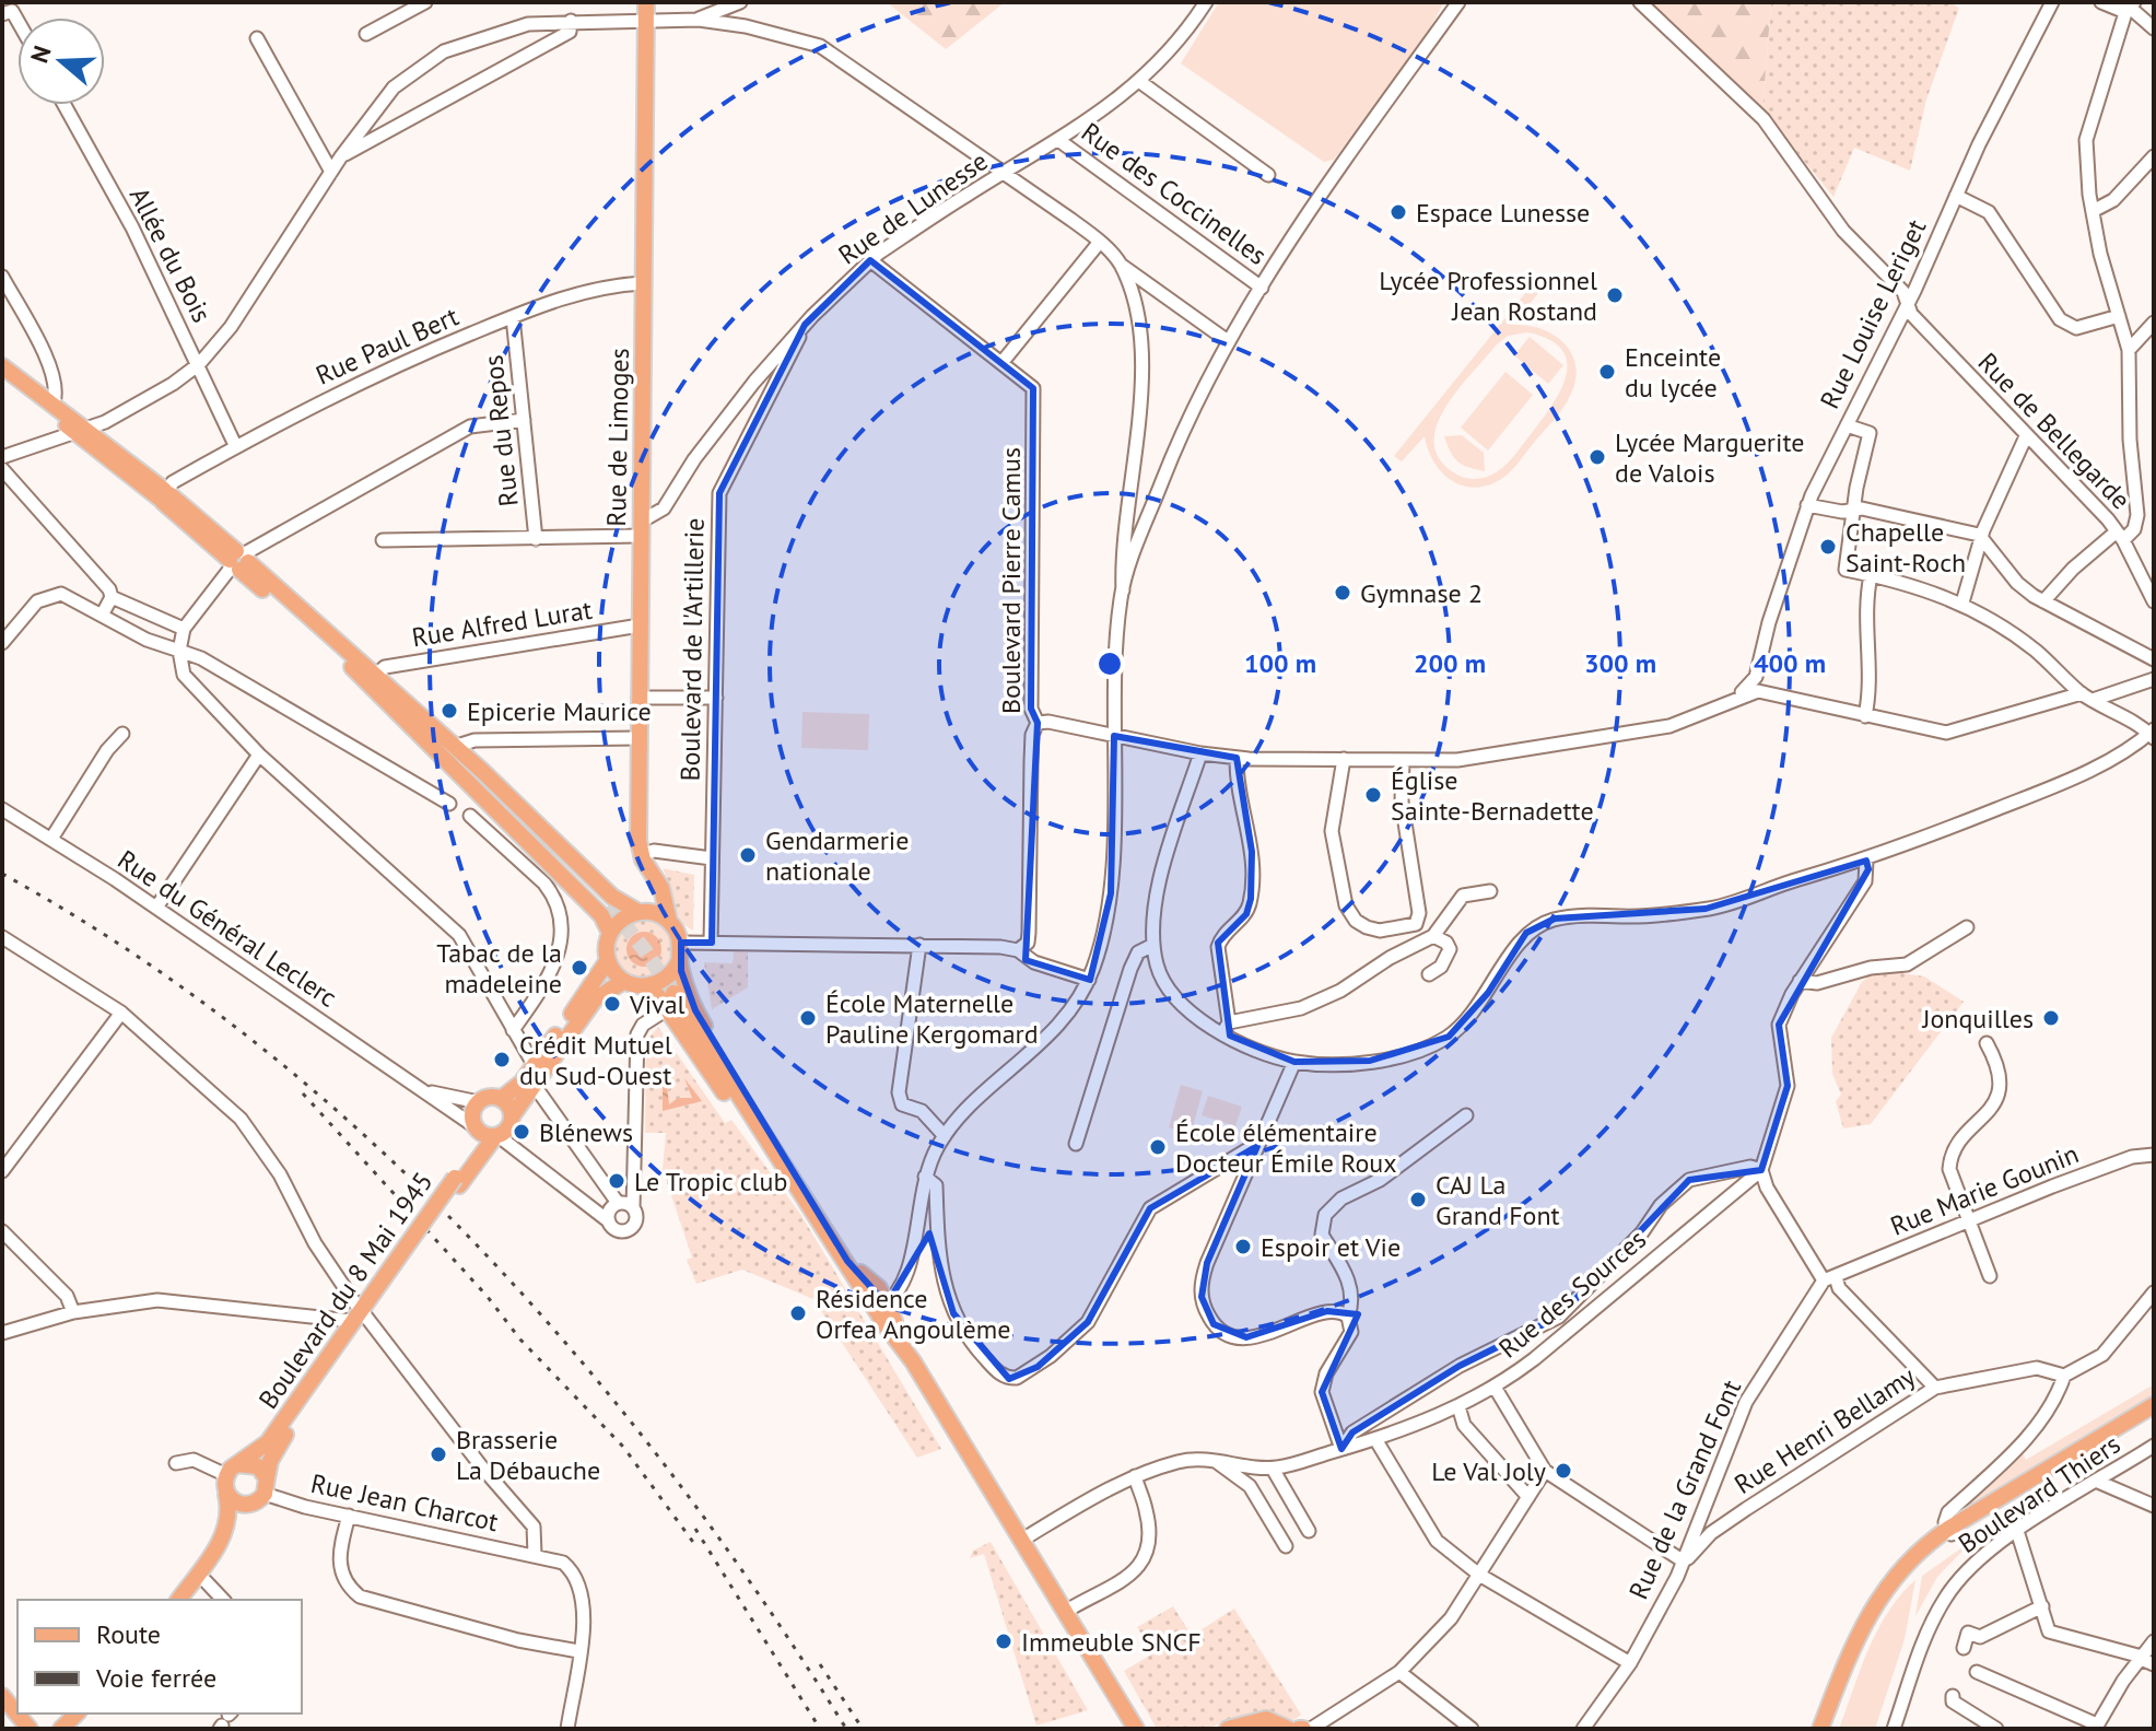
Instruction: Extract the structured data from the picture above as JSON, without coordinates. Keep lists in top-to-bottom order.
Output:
{
  "streets": {
    "main road": ["Rue de Limoges", "Boulevard du 8 Mai 1945"],
    "street": [
      "Rue des Coccinelles",
      "Rue de Lunesse",
      "Allée du Bois",
      "Rue Louise Leriget",
      "Rue Paul Bert",
      "Rue du Repos",
      "Rue de Bellegarde",
      "Boulevard Pierre Camus",
      "Rue Alfred Lurat",
      "Boulevard de l'Artillerie",
      "Rue du Général Leclerc",
      "Rue Marie Gounin",
      "Rue des Sources",
      "Rue Henri Bellamy",
      "Rue de la Grand Font",
      "Boulevard Thiers",
      "Rue Jean Charcot"
    ]
  },
  "crossings": [
    ["Rue des Coccinelles", "Rue de Lunesse"],
    ["Rue de Lunesse", "Rue de Limoges"],
    ["Rue de Lunesse", "Boulevard Pierre Camus"],
    ["Rue de Lunesse", "Boulevard de l'Artillerie"],
    ["Allée du Bois", "Rue Paul Bert"],
    ["Rue Louise Leriget", "Rue de Bellegarde"],
    ["Rue Paul Bert", "Rue du Repos"],
    ["Rue Paul Bert", "Rue de Limoges"],
    ["Rue de Limoges", "Rue Alfred Lurat"],
    ["Rue du Général Leclerc", "Boulevard du 8 Mai 1945"],
    ["Rue Marie Gounin", "Rue de la Grand Font"],
    ["Boulevard du 8 Mai 1945", "Rue Jean Charcot"],
    ["Rue des Sources", "Rue Henri Bellamy"],
    ["Rue des Sources", "Rue de la Grand Font"],
    ["Rue Henri Bellamy", "Rue de la Grand Font"]
  ],
  "places": [
    "Espace Lunesse",
    "Lycée Professionnel Jean Rostand",
    "Enceinte du lycée",
    "Lycée Marguerite de Valois",
    "Chapelle Saint-Roch",
    "Gymnase 2",
    "Epicerie Maurice",
    "Église Sainte-Bernadette",
    "Gendarmerie nationale",
    "Tabac de la madeleine",
    "Vival",
    "École Maternelle Pauline Kergomard",
    "Jonquilles",
    "Crédit Mutuel du Sud-Ouest",
    "Blénews",
    "École élémentaire Docteur Émile Roux",
    "Le Tropic club",
    "CAJ La Grand Font",
    "Espoir et Vie",
    "Résidence Orfea Angoulème",
    "Brasserie La Débauche",
    "Le Val Joly",
    "Immeuble SNCF"
  ],
  "legend": ["Route", "Voie ferrée"],
  "north": "left",
  "rings": [
    "100 m",
    "200 m",
    "300 m",
    "400 m"
  ]
}
